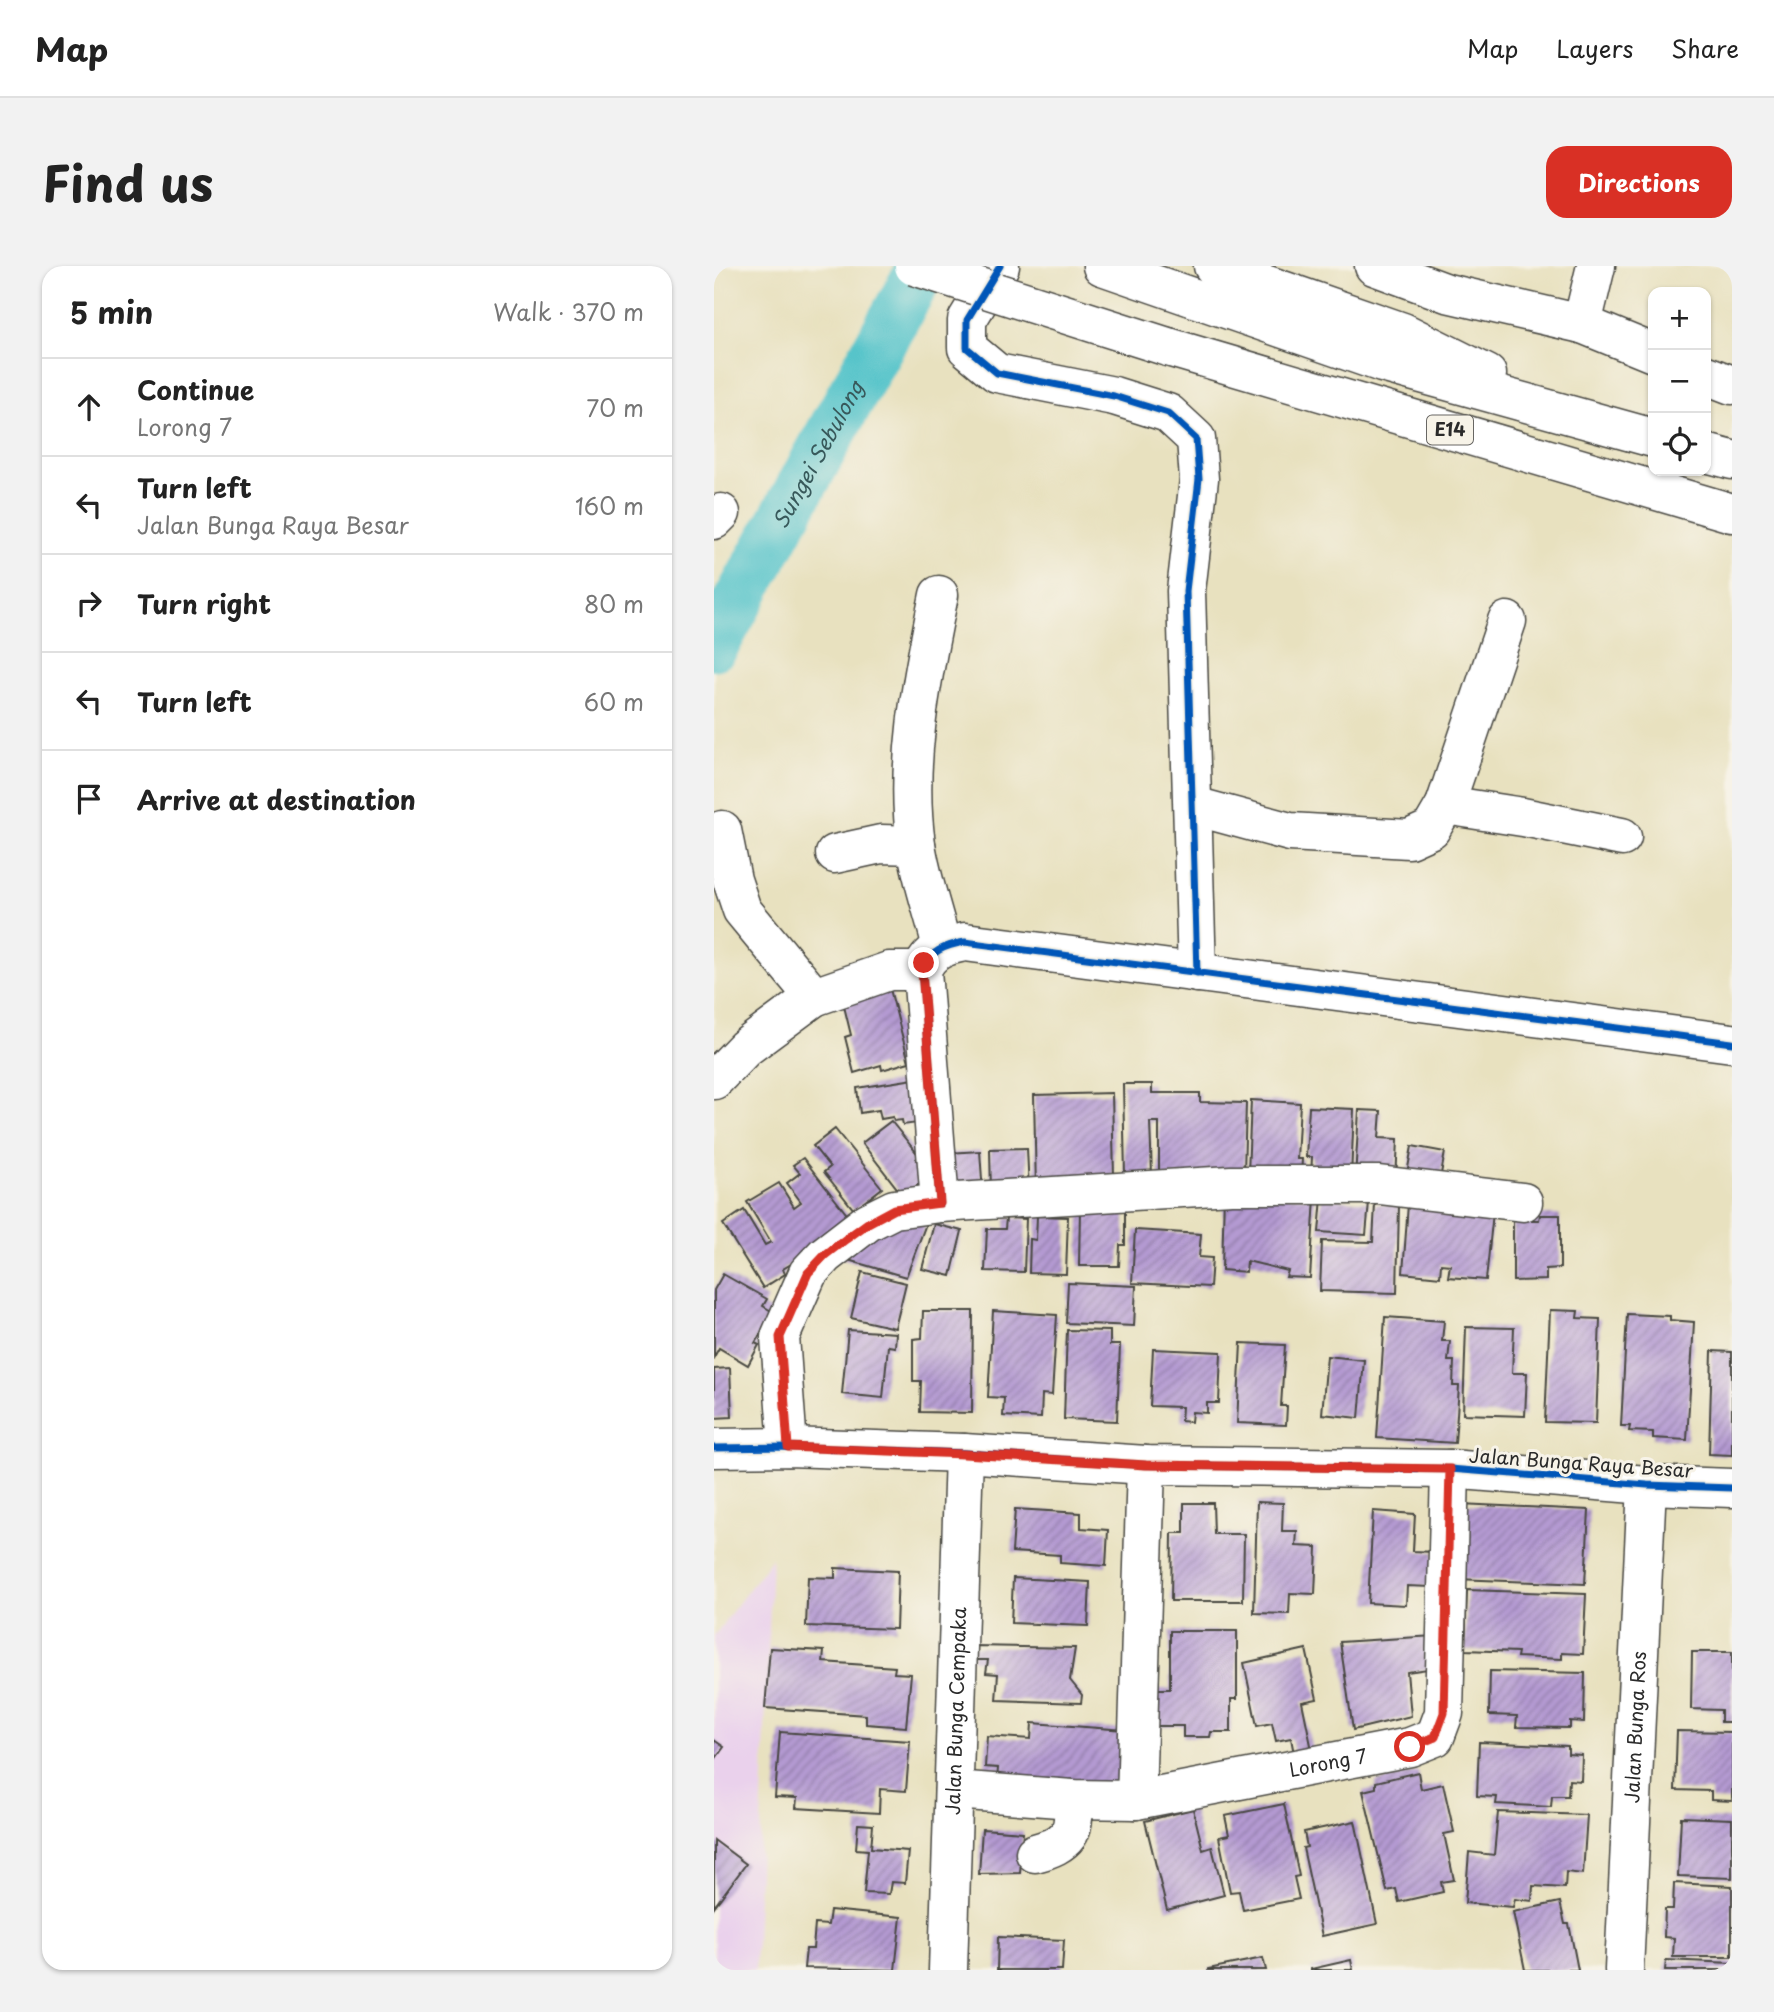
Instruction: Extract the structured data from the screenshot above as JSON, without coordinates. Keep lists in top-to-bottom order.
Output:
{
  "streets": {
    "main road": [
      "E14",
      "Jalan Bunga Raya Besar",
      "Jalan Bunga Cempaka",
      "Jalan Bunga Ros",
      "Lorong 7"
    ]
  },
  "crossings": [
    ["Jalan Bunga Raya Besar", "Jalan Bunga Cempaka"],
    ["Jalan Bunga Raya Besar", "Jalan Bunga Ros"],
    ["Jalan Bunga Raya Besar", "Lorong 7"],
    ["Jalan Bunga Cempaka", "Lorong 7"]
  ],
  "water": ["Sungei Sebulong"],
  "page": {
    "header": "Map",
    "nav": ["Map", "Layers", "Share"],
    "title": "Find us",
    "buttons": "Directions",
    "heading": ["5 min", "Walk · 370 m"],
    "map_buttons": ["+", "−"],
    "list": [
      ["Continue", "Lorong 7", "70 m"],
      ["Turn left", "Jalan Bunga Raya Besar", "160 m"],
      ["Turn right", "80 m"],
      ["Turn left", "60 m"],
      "Arrive at destination"
    ]
  }
}
